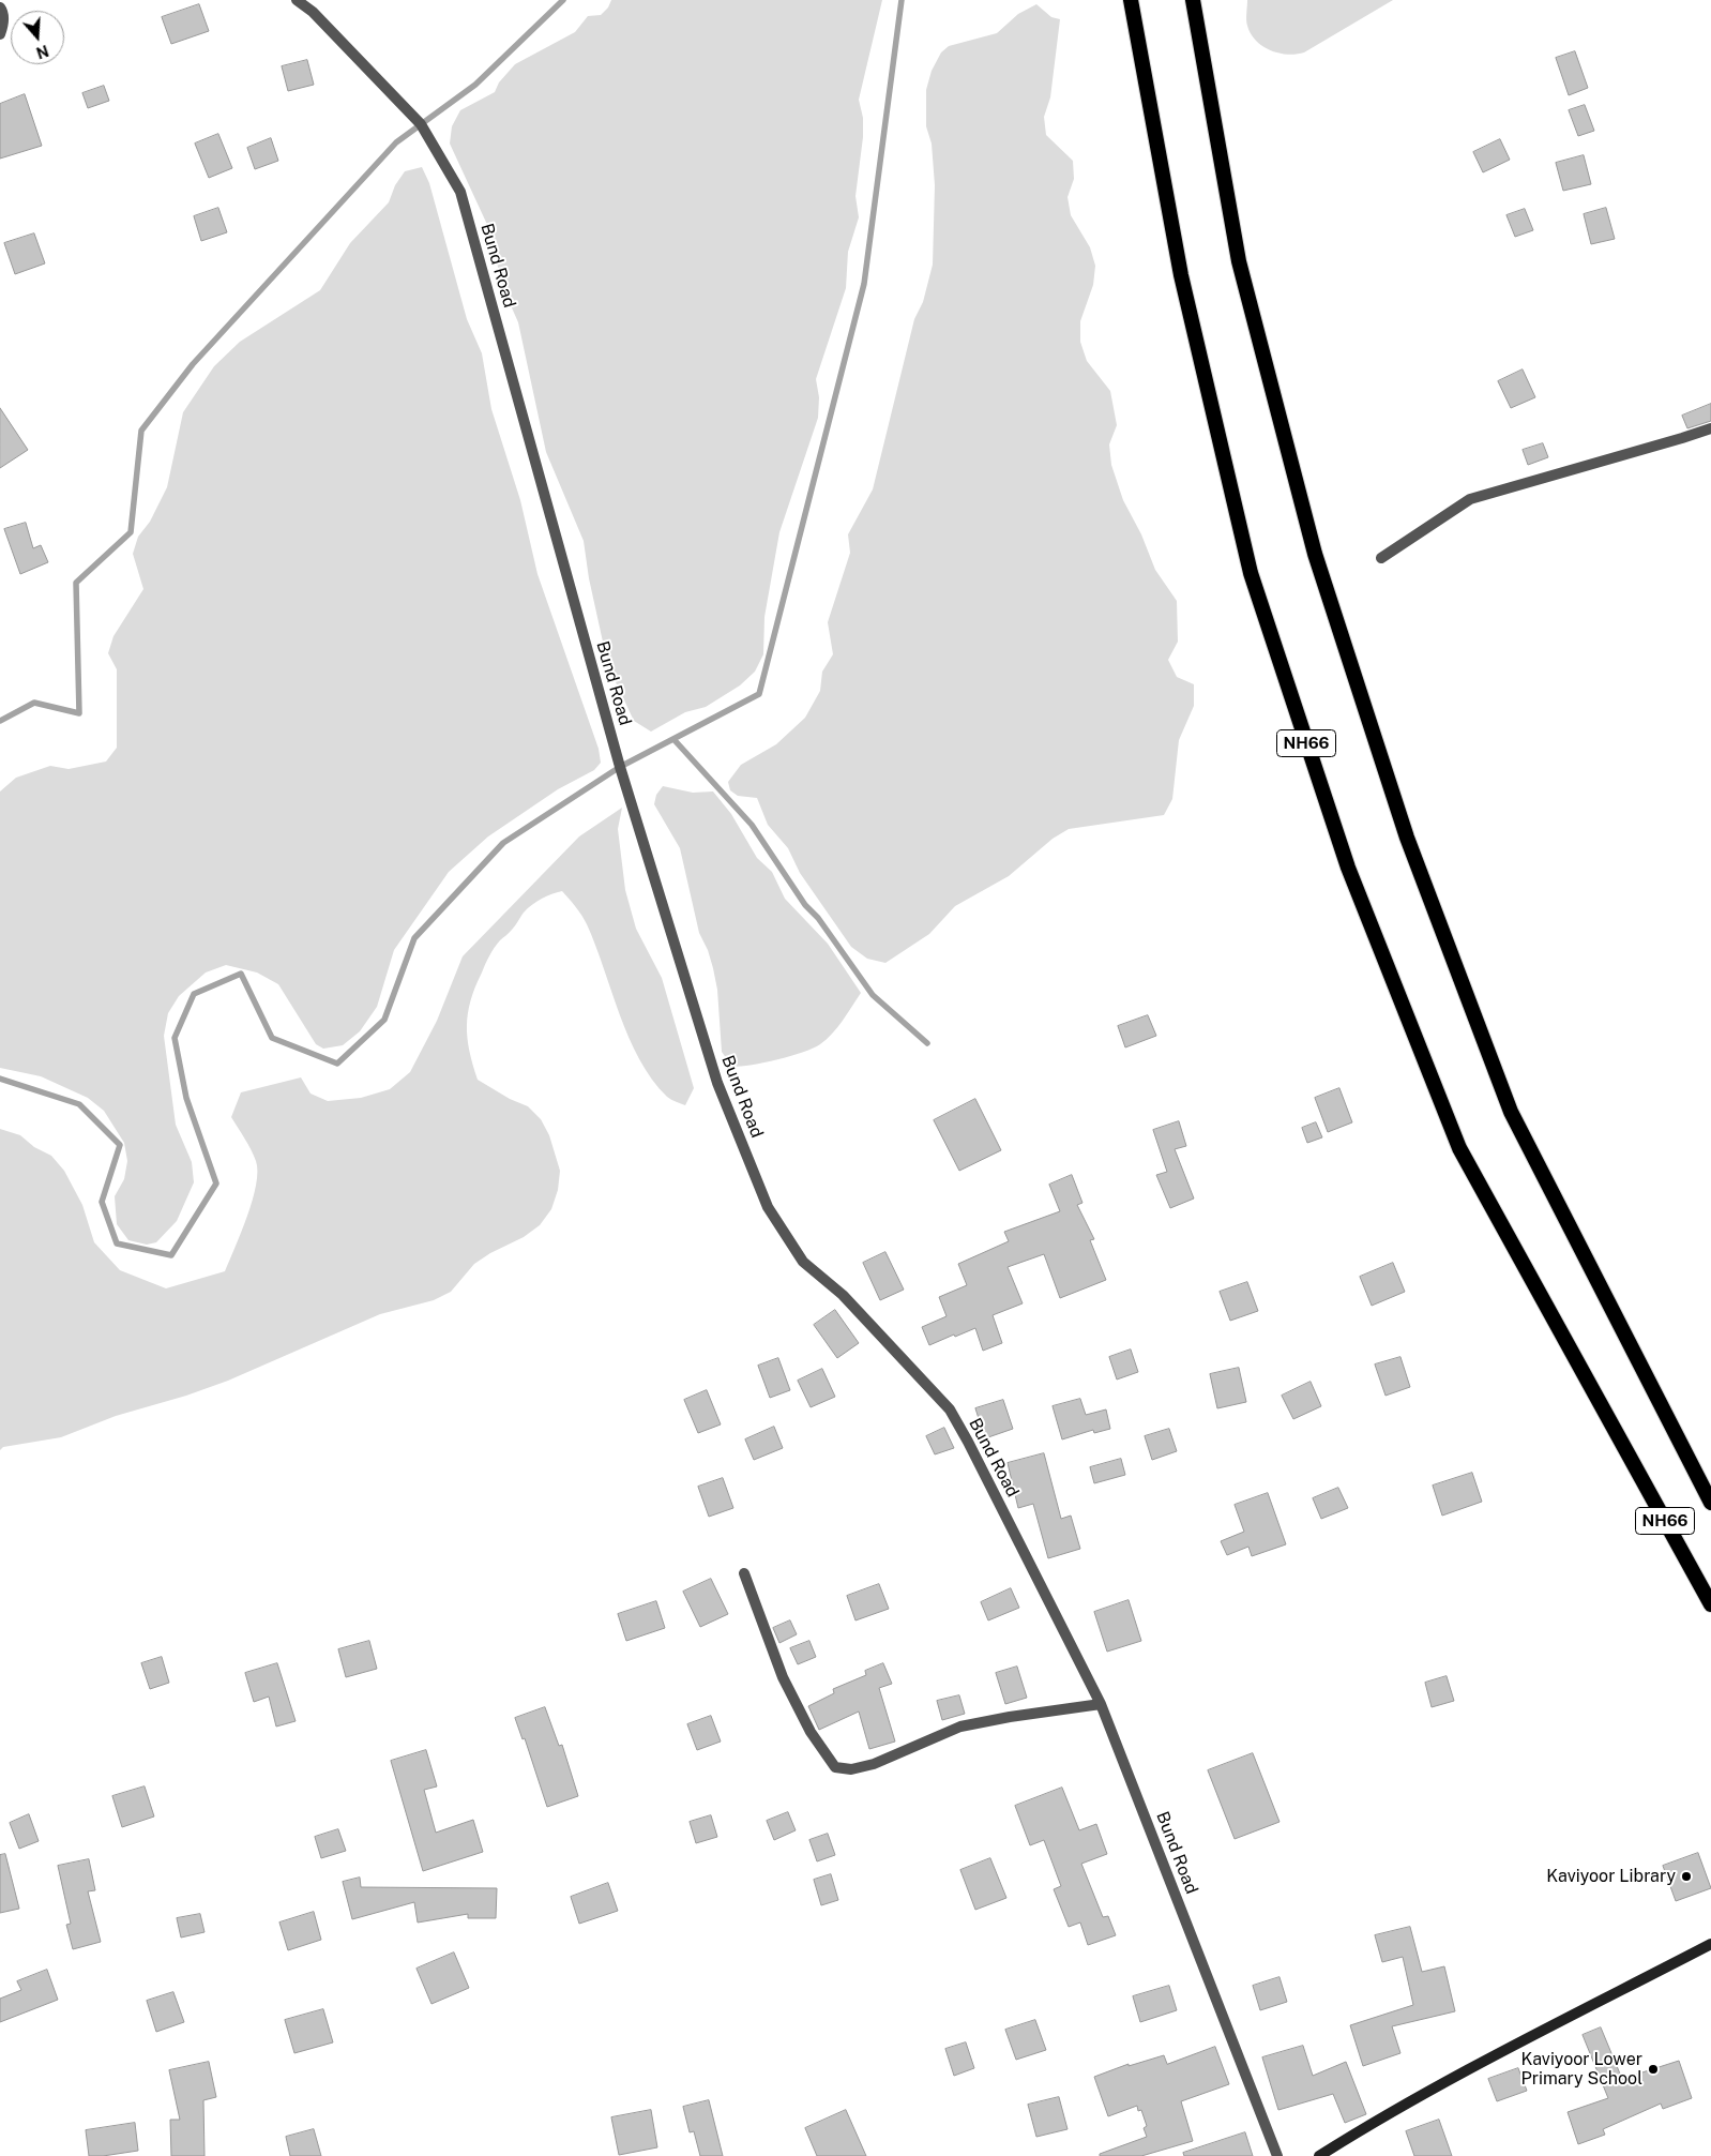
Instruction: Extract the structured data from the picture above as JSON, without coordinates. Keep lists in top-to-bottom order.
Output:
{
  "streets": {
    "highway": ["NH66"],
    "street": ["Bund Road"]
  },
  "places": ["Kaviyoor Library", "Kaviyoor Lower Primary School"],
  "north": "bottom"
}
